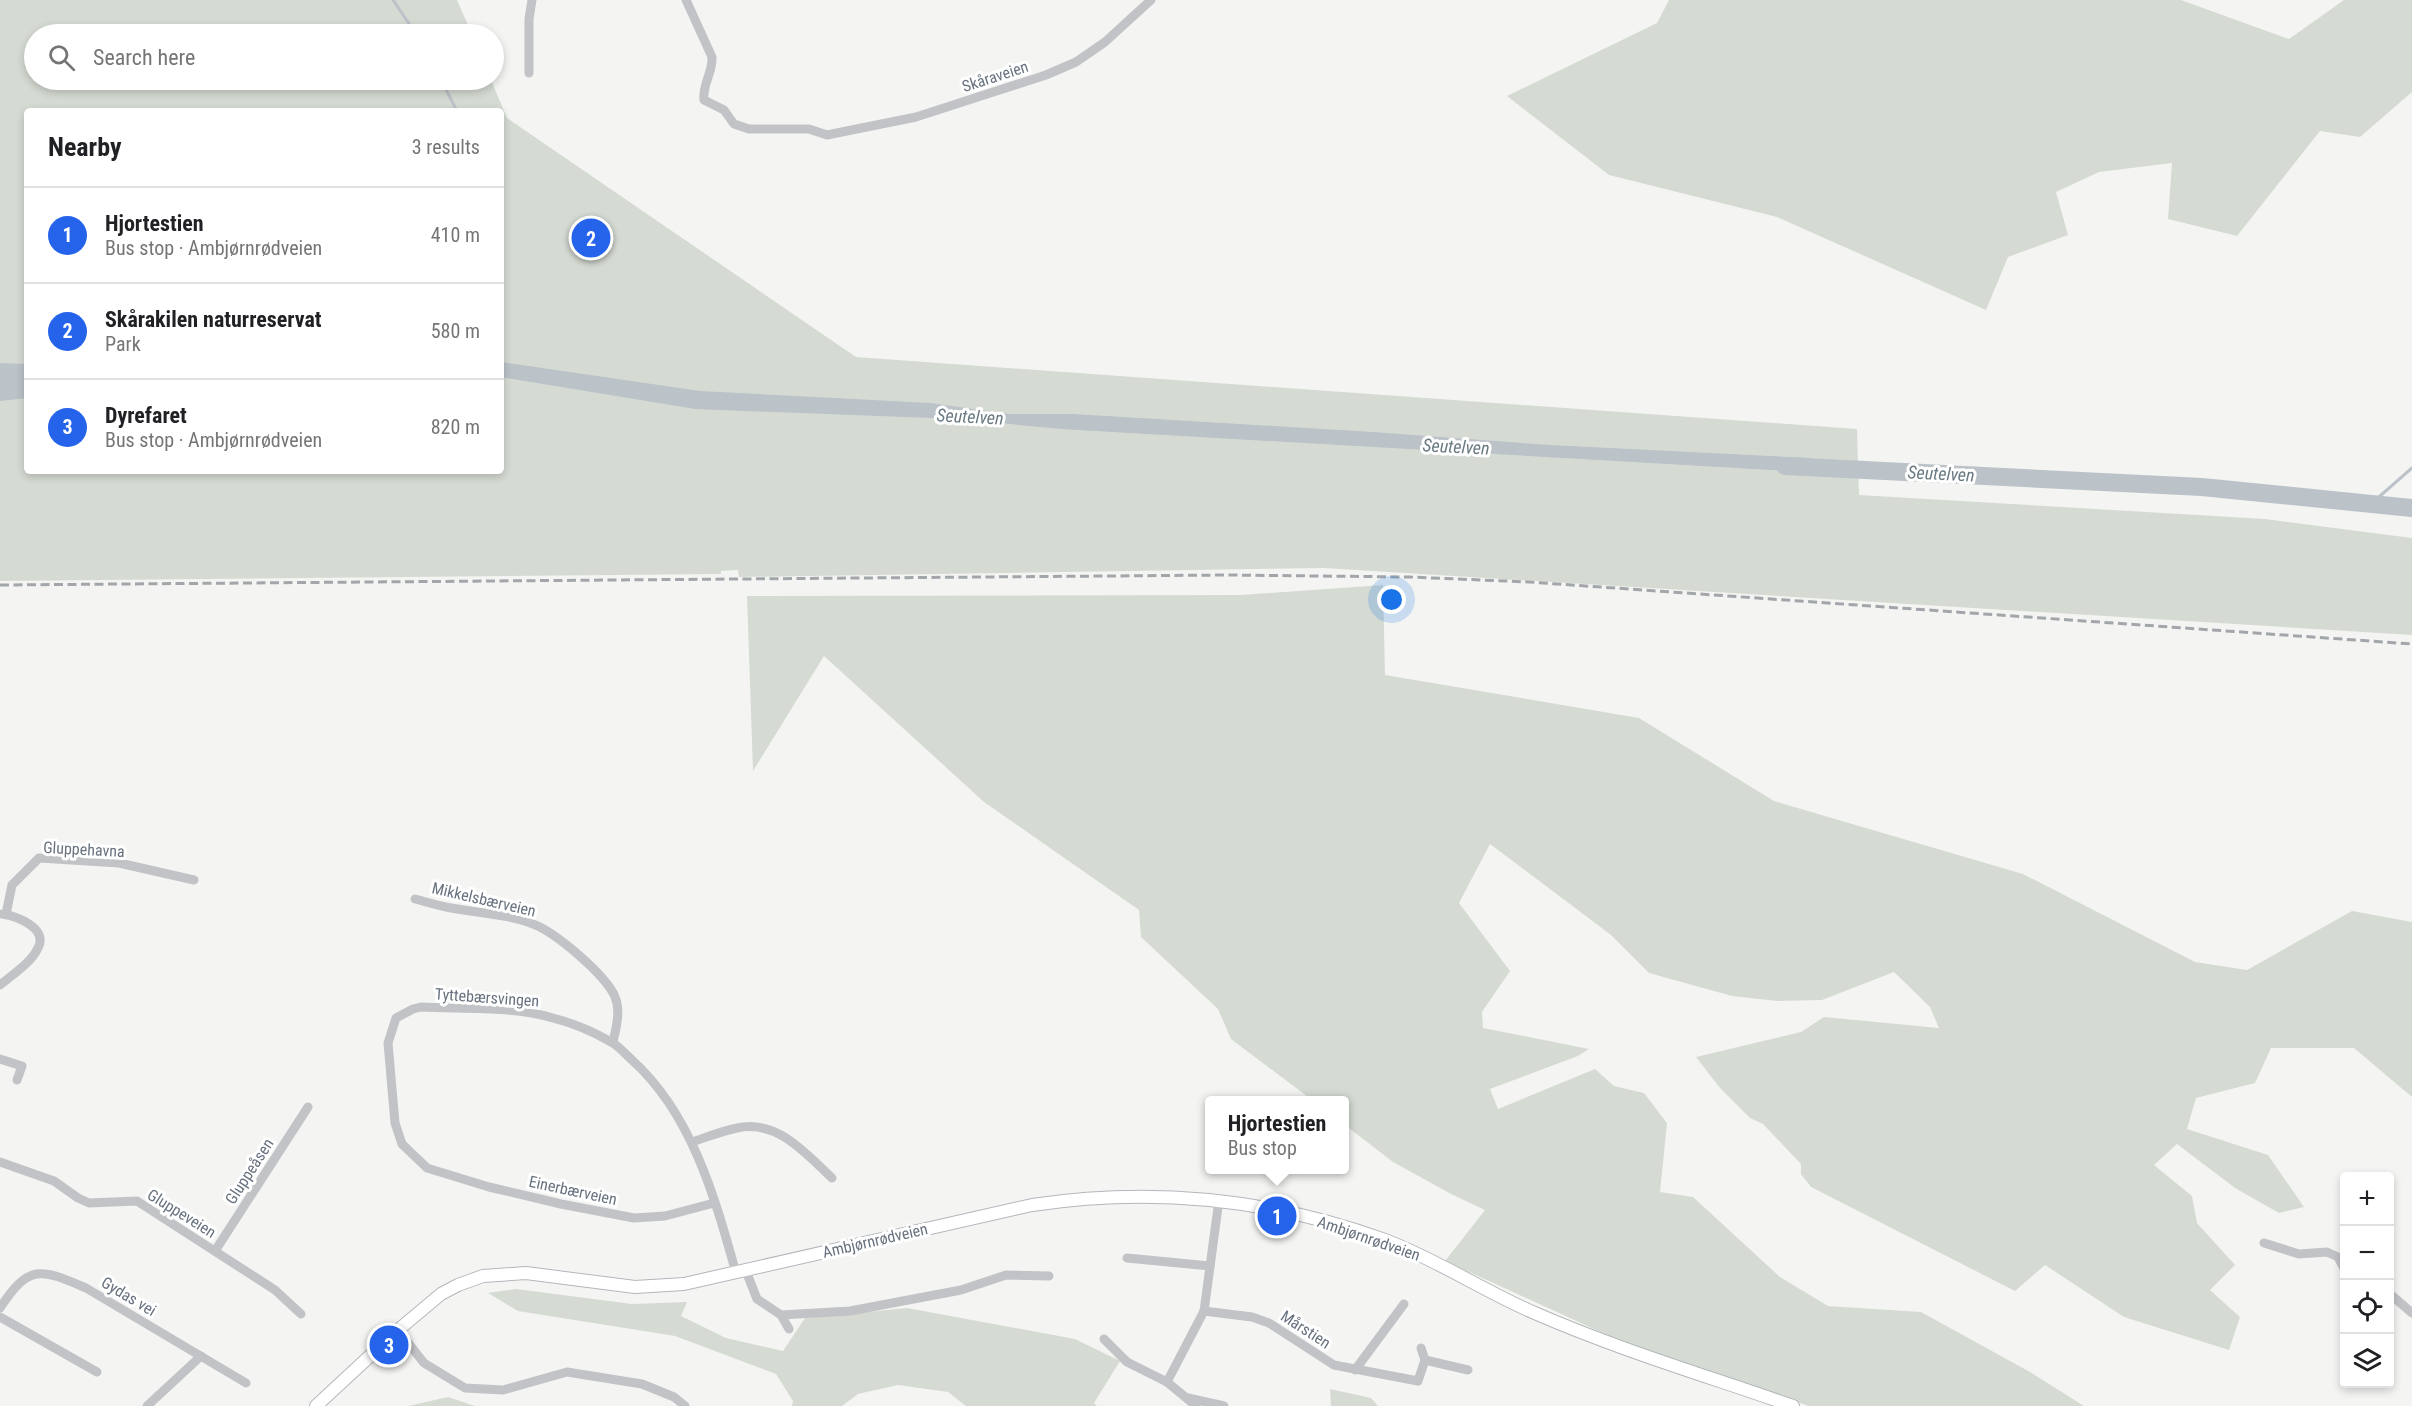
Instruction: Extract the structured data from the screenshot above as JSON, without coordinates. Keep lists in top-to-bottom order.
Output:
{
  "streets": {
    "street": [
      "Skåraveien",
      "Gluppehavna",
      "Mikkelsbærveien",
      "Tyttebærsvingen",
      "Gluppeåsen",
      "Einerbærveien",
      "Gluppeveien",
      "Ambjørnrødveien",
      "Gydas vei",
      "Mårstien"
    ]
  },
  "crossings": [
    ["Mikkelsbærveien", "Tyttebærsvingen"],
    ["Tyttebærsvingen", "Einerbærveien"],
    ["Tyttebærsvingen", "Ambjørnrødveien"],
    ["Gluppeåsen", "Gluppeveien"]
  ],
  "water": ["Seutelven"],
  "page": {
    "search": "Search here",
    "heading": ["Nearby", "3 results"],
    "list": [
      {
        "mark": "1",
        "name": "Hjortestien",
        "note": "Bus stop · Ambjørnrødveien",
        "value": "410 m"
      },
      {
        "mark": "2",
        "name": "Skårakilen naturreservat",
        "note": "Park",
        "value": "580 m"
      },
      {
        "mark": "3",
        "name": "Dyrefaret",
        "note": "Bus stop · Ambjørnrødveien",
        "value": "820 m"
      }
    ],
    "pins": ["2", "1", "3"],
    "popup": ["Hjortestien", "Bus stop"],
    "map_buttons": ["+", "−"]
  }
}
